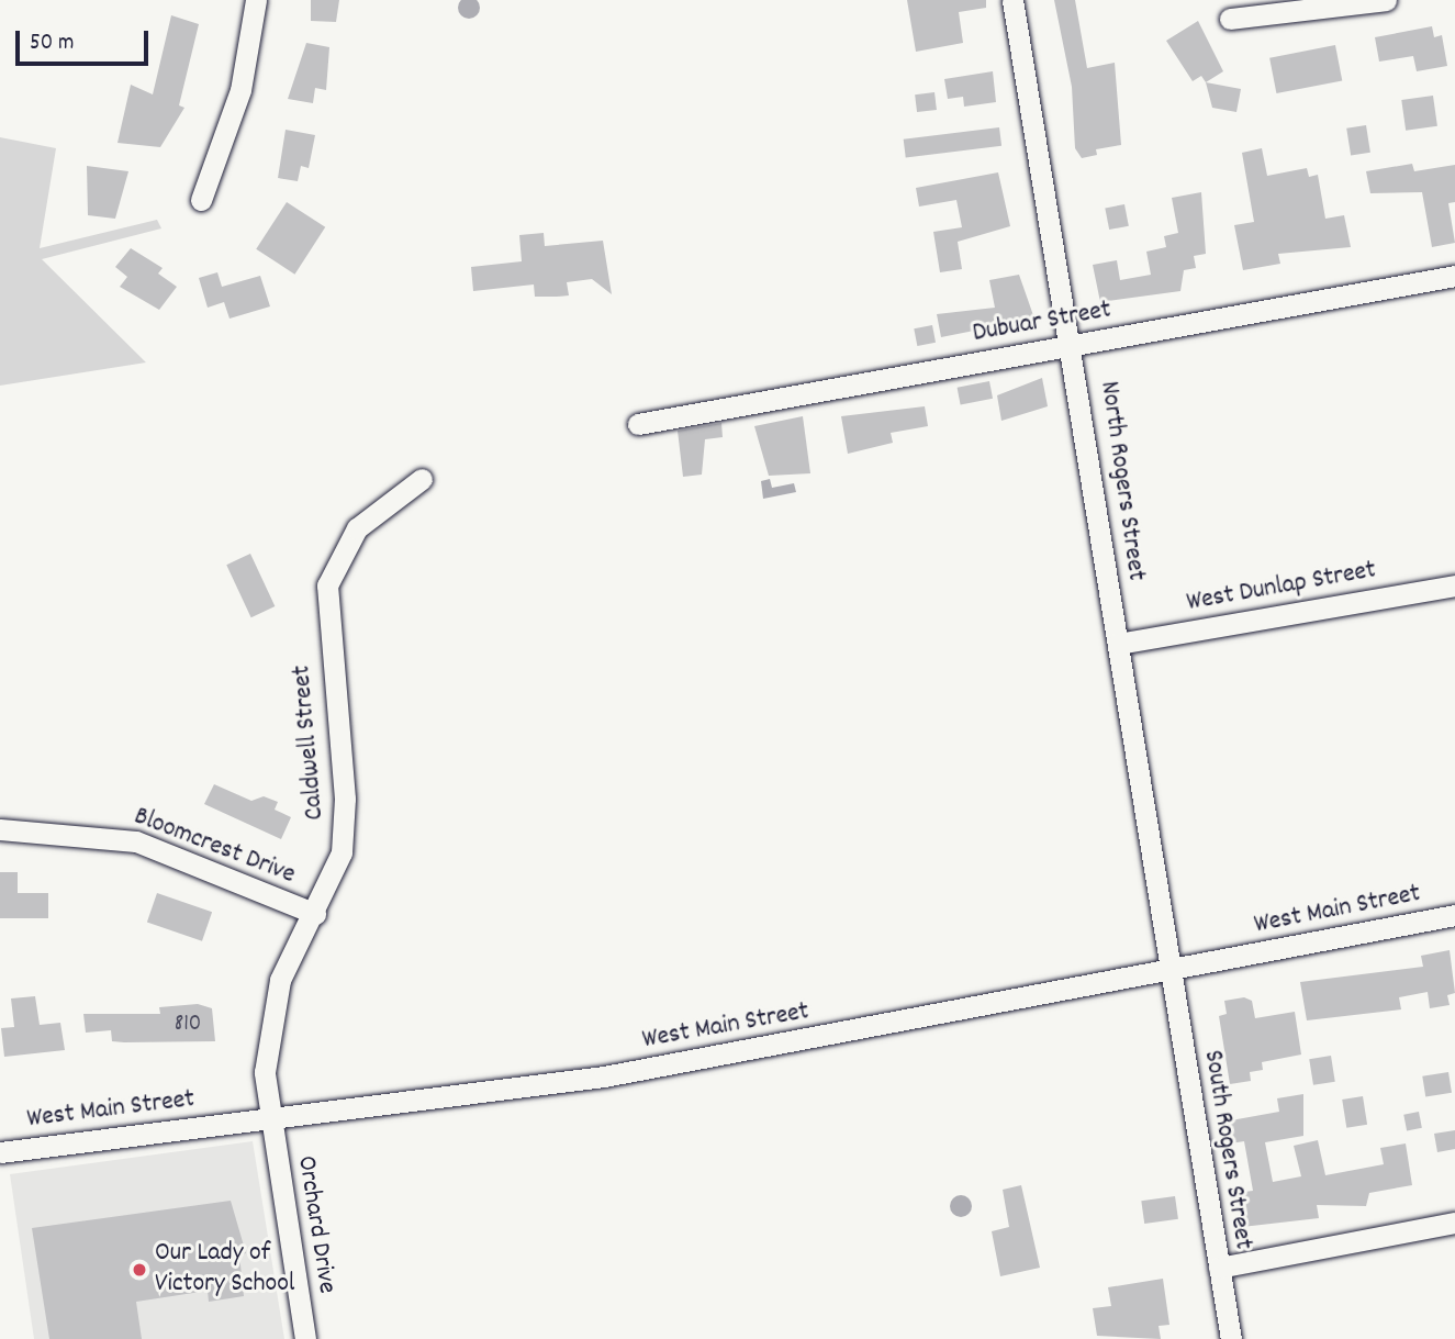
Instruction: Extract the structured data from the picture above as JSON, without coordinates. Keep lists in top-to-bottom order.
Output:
{
  "streets": {
    "street": [
      "Dubuar Street",
      "North Rogers Street",
      "West Dunlap Street",
      "Caldwell Street",
      "Bloomcrest Drive",
      "West Main Street",
      "South Rogers Street",
      "Orchard Drive"
    ]
  },
  "crossings": [
    ["Dubuar Street", "North Rogers Street"],
    ["North Rogers Street", "West Dunlap Street"],
    ["North Rogers Street", "West Main Street"],
    ["North Rogers Street", "South Rogers Street"],
    ["Caldwell Street", "Bloomcrest Drive"],
    ["Caldwell Street", "West Main Street"],
    ["Caldwell Street", "Orchard Drive"],
    ["West Main Street", "South Rogers Street"],
    ["West Main Street", "Orchard Drive"]
  ],
  "places": ["Our Lady of Victory School"],
  "house_numbers": ["810"],
  "scale_bar": "50 m"
}
